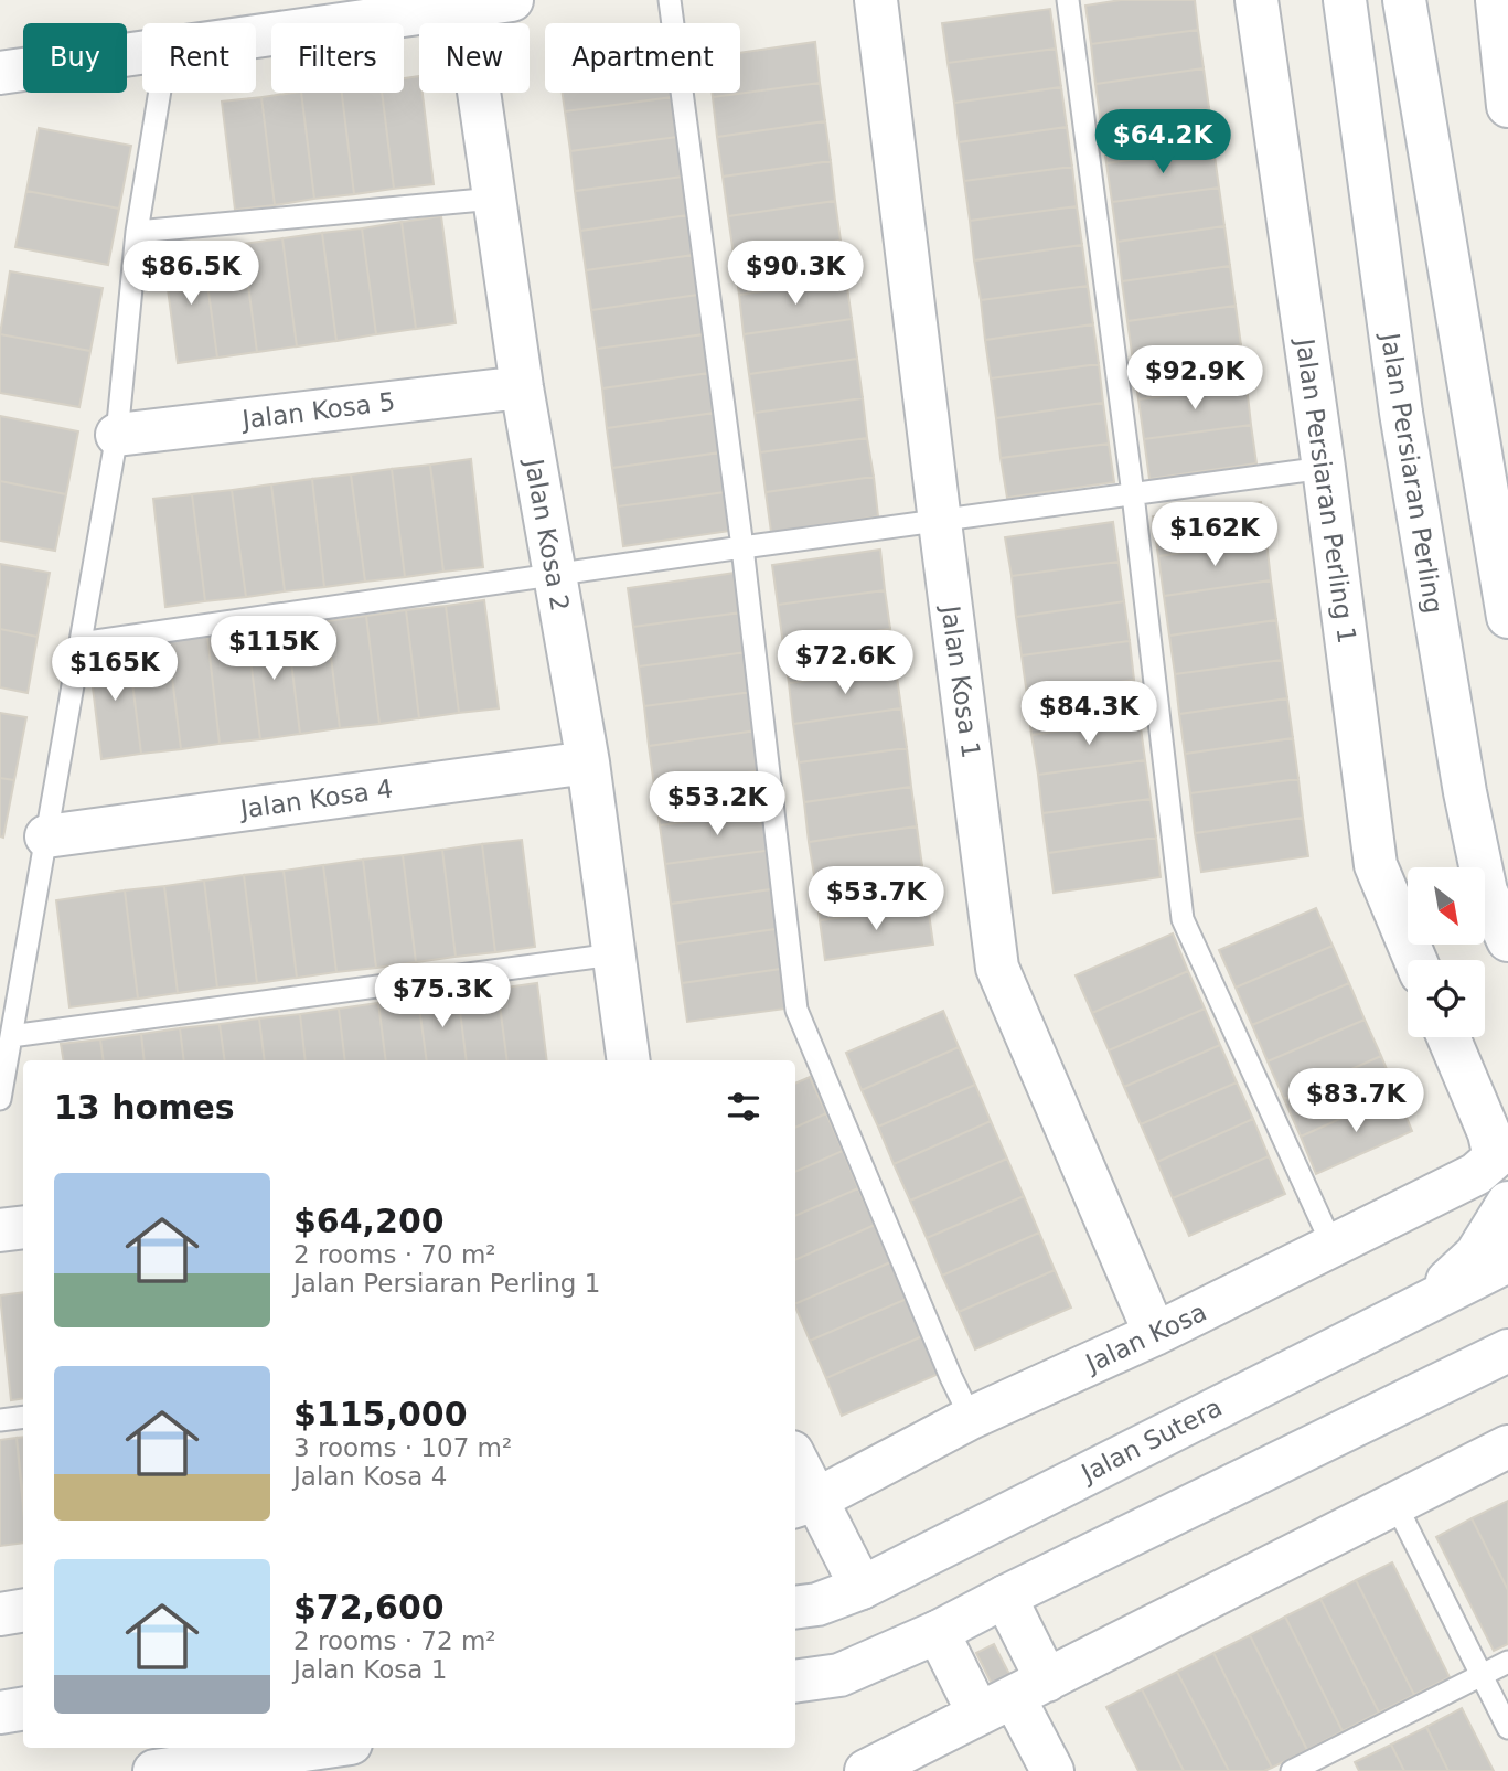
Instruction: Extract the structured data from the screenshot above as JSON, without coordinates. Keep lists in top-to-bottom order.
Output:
{
  "streets": {
    "street": [
      "Jalan Kosa 5",
      "Jalan Persiaran Perling",
      "Jalan Persiaran Perling 1",
      "Jalan Kosa 2",
      "Jalan Kosa 1",
      "Jalan Kosa 4",
      "Jalan Kosa",
      "Jalan Sutera"
    ]
  },
  "crossings": [
    ["Jalan Kosa 5", "Jalan Kosa 2"],
    ["Jalan Kosa 2", "Jalan Kosa 4"],
    ["Jalan Kosa 1", "Jalan Kosa"]
  ],
  "north": "bottom right",
  "page": {
    "chip": [
      "Buy",
      "Rent",
      "Filters",
      "New",
      "Apartment"
    ],
    "price": [
      "$64.2K",
      "$86.5K",
      "$90.3K",
      "$92.9K",
      "$162K",
      "$115K",
      "$72.6K",
      "$165K",
      "$84.3K",
      "$53.2K",
      "$53.7K",
      "$75.3K",
      "$83.7K"
    ],
    "heading": "13 homes",
    "list": [
      {
        "name": "$64,200",
        "note": "2 rooms · 70 m² · Jalan Persiaran Perling 1"
      },
      {
        "name": "$115,000",
        "note": "3 rooms · 107 m² · Jalan Kosa 4"
      },
      {
        "name": "$72,600",
        "note": "2 rooms · 72 m² · Jalan Kosa 1"
      }
    ]
  }
}
